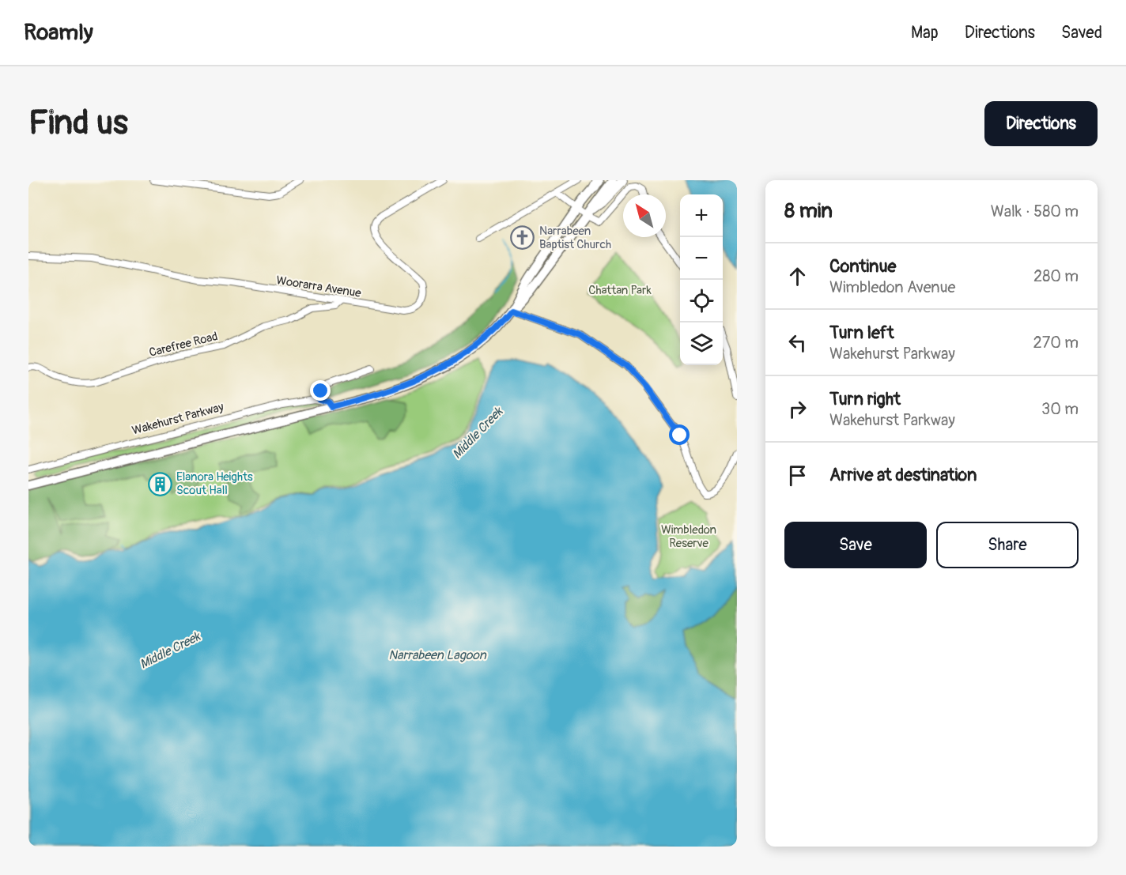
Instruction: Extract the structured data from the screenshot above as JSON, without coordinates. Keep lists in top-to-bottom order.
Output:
{
  "streets": {
    "street": ["Woorarra Avenue", "Carefree Road", "Wakehurst Parkway"]
  },
  "crossings": [
    ["Woorarra Avenue", "Carefree Road"]
  ],
  "water": ["Middle Creek", "Narrabeen Lagoon"],
  "parks": ["Chattan Park", "Wimbledon Reserve"],
  "places": {
    "church": ["Narrabeen Baptist Church"],
    "building": ["Elanora Heights Scout Hall"]
  },
  "north": "top left",
  "page": {
    "header": "Roamly",
    "nav": ["Map", "Directions", "Saved"],
    "buttons": [
      "Directions",
      ["Save", "Share"]
    ],
    "title": "Find us",
    "heading": ["8 min", "Walk · 580 m"],
    "map_buttons": ["+", "−"],
    "list": [
      ["Continue", "Wimbledon Avenue", "280 m"],
      ["Turn left", "Wakehurst Parkway", "270 m"],
      ["Turn right", "Wakehurst Parkway", "30 m"],
      "Arrive at destination"
    ]
  }
}
